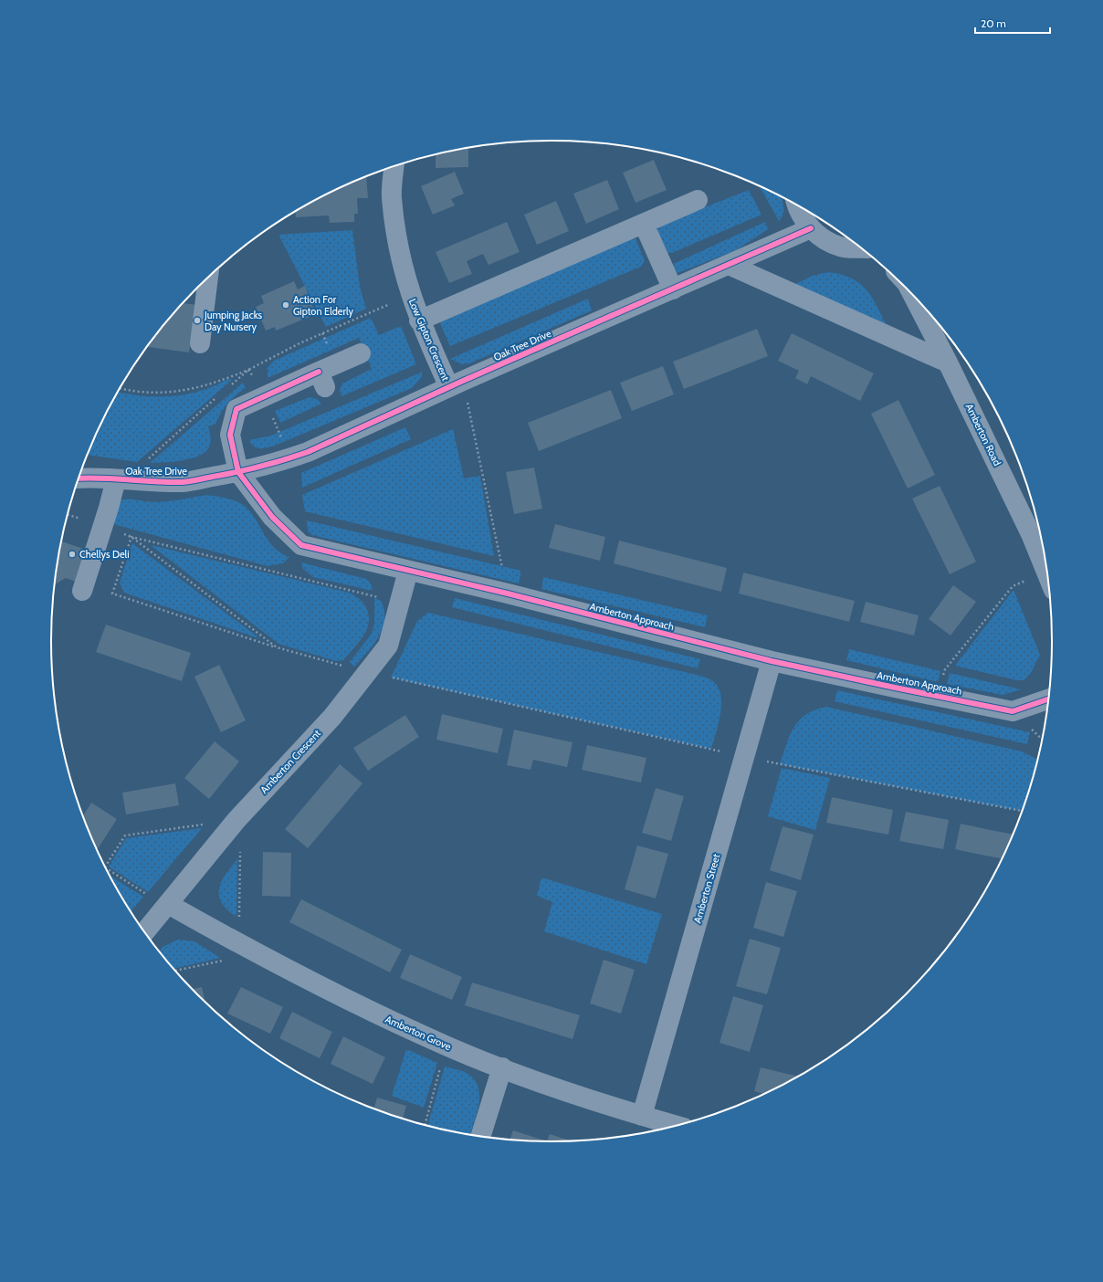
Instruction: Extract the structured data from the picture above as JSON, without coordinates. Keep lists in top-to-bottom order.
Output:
{
  "streets": {
    "street": [
      "Low Gipton Crescent",
      "Oak Tree Drive",
      "Amberton Road",
      "Amberton Approach",
      "Amberton Crescent",
      "Amberton Street",
      "Amberton Grove"
    ]
  },
  "crossings": [
    ["Low Gipton Crescent", "Oak Tree Drive"],
    ["Oak Tree Drive", "Amberton Approach"],
    ["Amberton Approach", "Amberton Crescent"],
    ["Amberton Approach", "Amberton Street"],
    ["Amberton Crescent", "Amberton Grove"],
    ["Amberton Street", "Amberton Grove"]
  ],
  "places": ["Action For Gipton Elderly", "Jumping Jacks Day Nursery", "Chellys Deli"],
  "scale_bar": "20 m"
}
